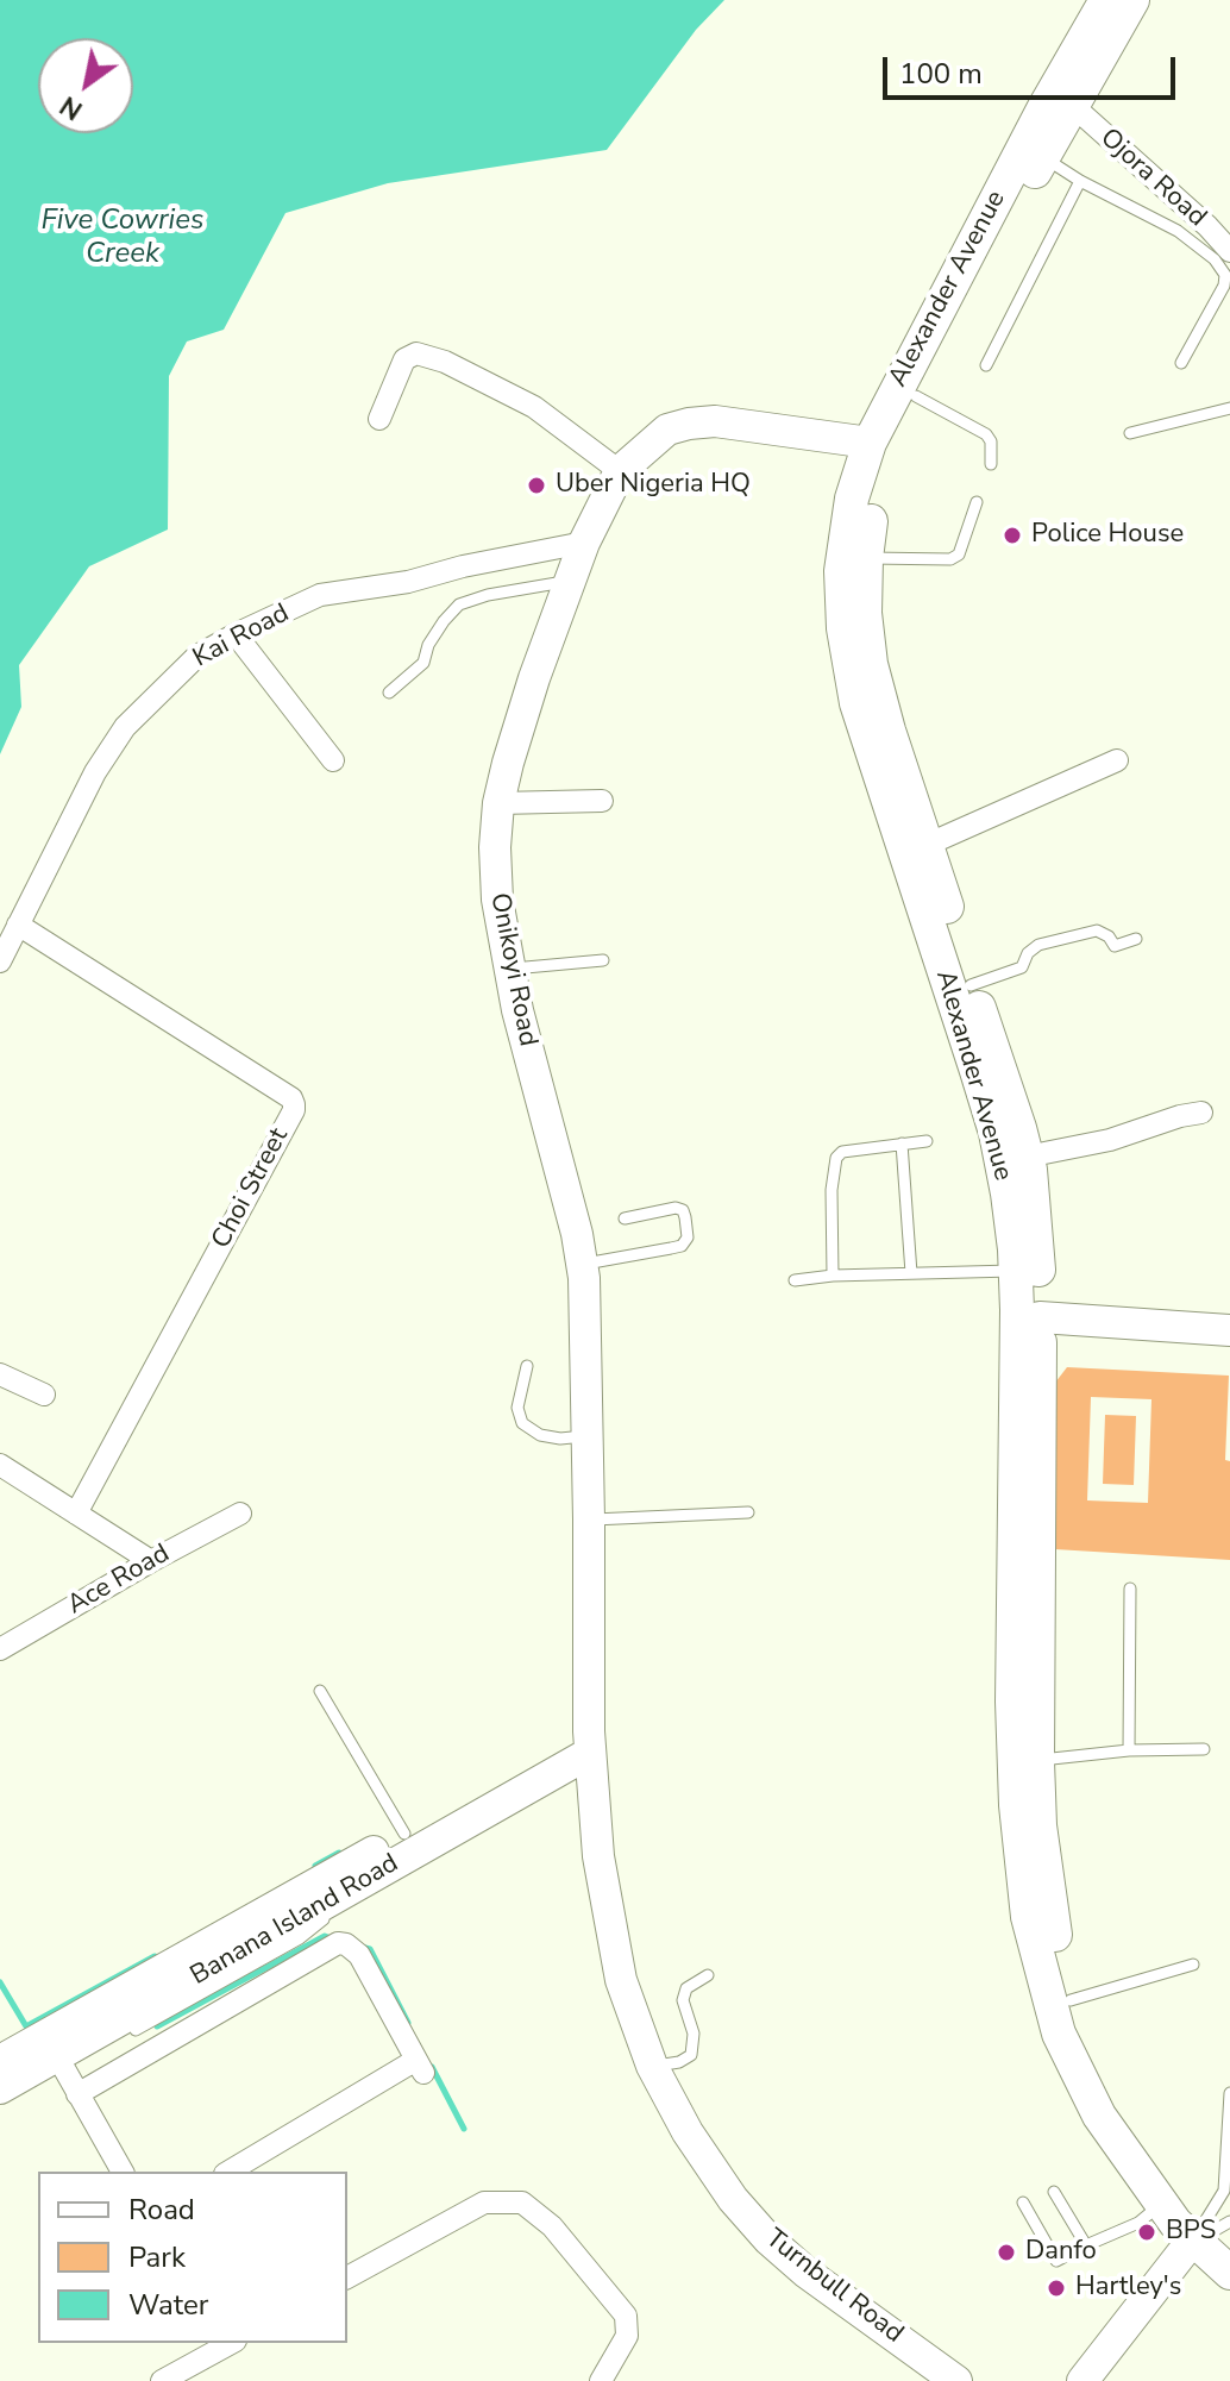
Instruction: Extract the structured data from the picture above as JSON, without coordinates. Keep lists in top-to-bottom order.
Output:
{
  "streets": {
    "main road": ["Alexander Avenue"],
    "street": [
      "Ojora Road",
      "Kai Road",
      "Onikoyi Road",
      "Choi Street",
      "Ace Road",
      "Banana Island Road",
      "Turnbull Road"
    ]
  },
  "crossings": [
    ["Ojora Road", "Alexander Avenue"],
    ["Alexander Avenue", "Onikoyi Road"],
    ["Kai Road", "Onikoyi Road"],
    ["Kai Road", "Choi Street"],
    ["Onikoyi Road", "Banana Island Road"],
    ["Onikoyi Road", "Turnbull Road"],
    ["Banana Island Road", "Turnbull Road"]
  ],
  "water": ["Five Cowries Creek"],
  "places": [
    "Uber Nigeria HQ",
    "Police House",
    "BPS",
    "Danfo",
    "Hartley's"
  ],
  "legend": ["Road", "Park", "Water"],
  "scale_bar": "100 m",
  "north": "bottom left"
}
